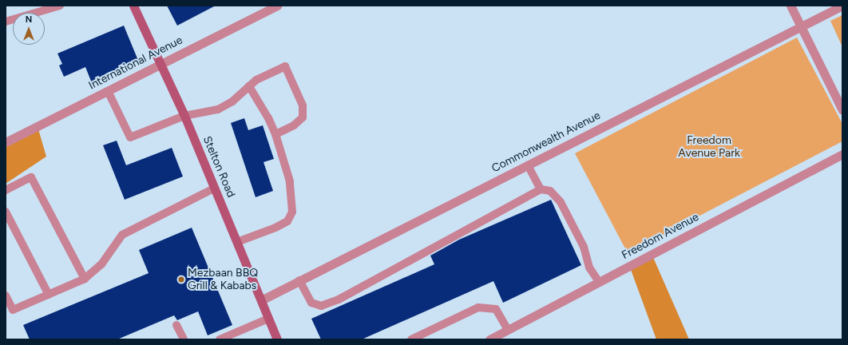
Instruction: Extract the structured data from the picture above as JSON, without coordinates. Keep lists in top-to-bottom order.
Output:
{
  "streets": {
    "main road": ["Stelton Road"],
    "street": ["International Avenue", "Commonwealth Avenue", "Freedom Avenue"]
  },
  "crossings": [
    ["International Avenue", "Stelton Road"],
    ["Commonwealth Avenue", "Stelton Road"]
  ],
  "parks": ["Freedom Avenue Park"],
  "places": ["Mezbaan BBQ Grill & Kababs"],
  "north": "top"
}
